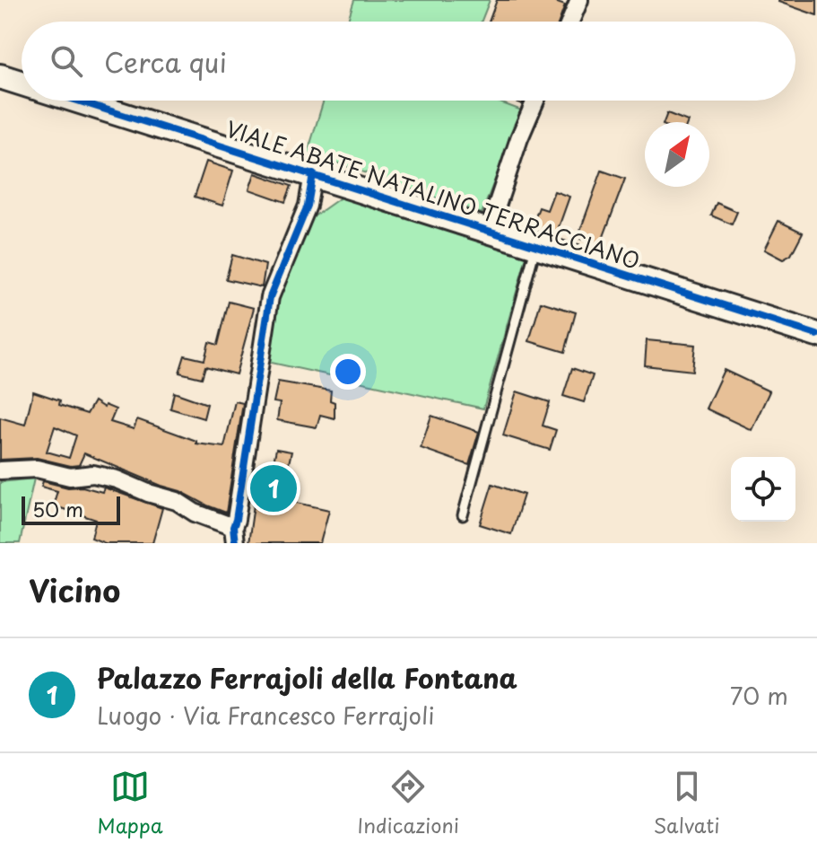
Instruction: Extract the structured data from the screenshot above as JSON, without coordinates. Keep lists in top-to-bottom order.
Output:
{
  "streets": {
    "street": ["VIALE ABATE NATALINO TERRACCIANO"]
  },
  "scale_bar": "50 m",
  "north": "top right",
  "page": {
    "search": "Cerca qui",
    "pins": "1",
    "scale": "50 m",
    "heading": "Vicino",
    "list": [
      {
        "mark": "1",
        "name": "Palazzo Ferrajoli della Fontana",
        "note": "Luogo · Via Francesco Ferrajoli",
        "value": "70 m"
      }
    ],
    "nav": ["Mappa", "Indicazioni", "Salvati"]
  }
}
